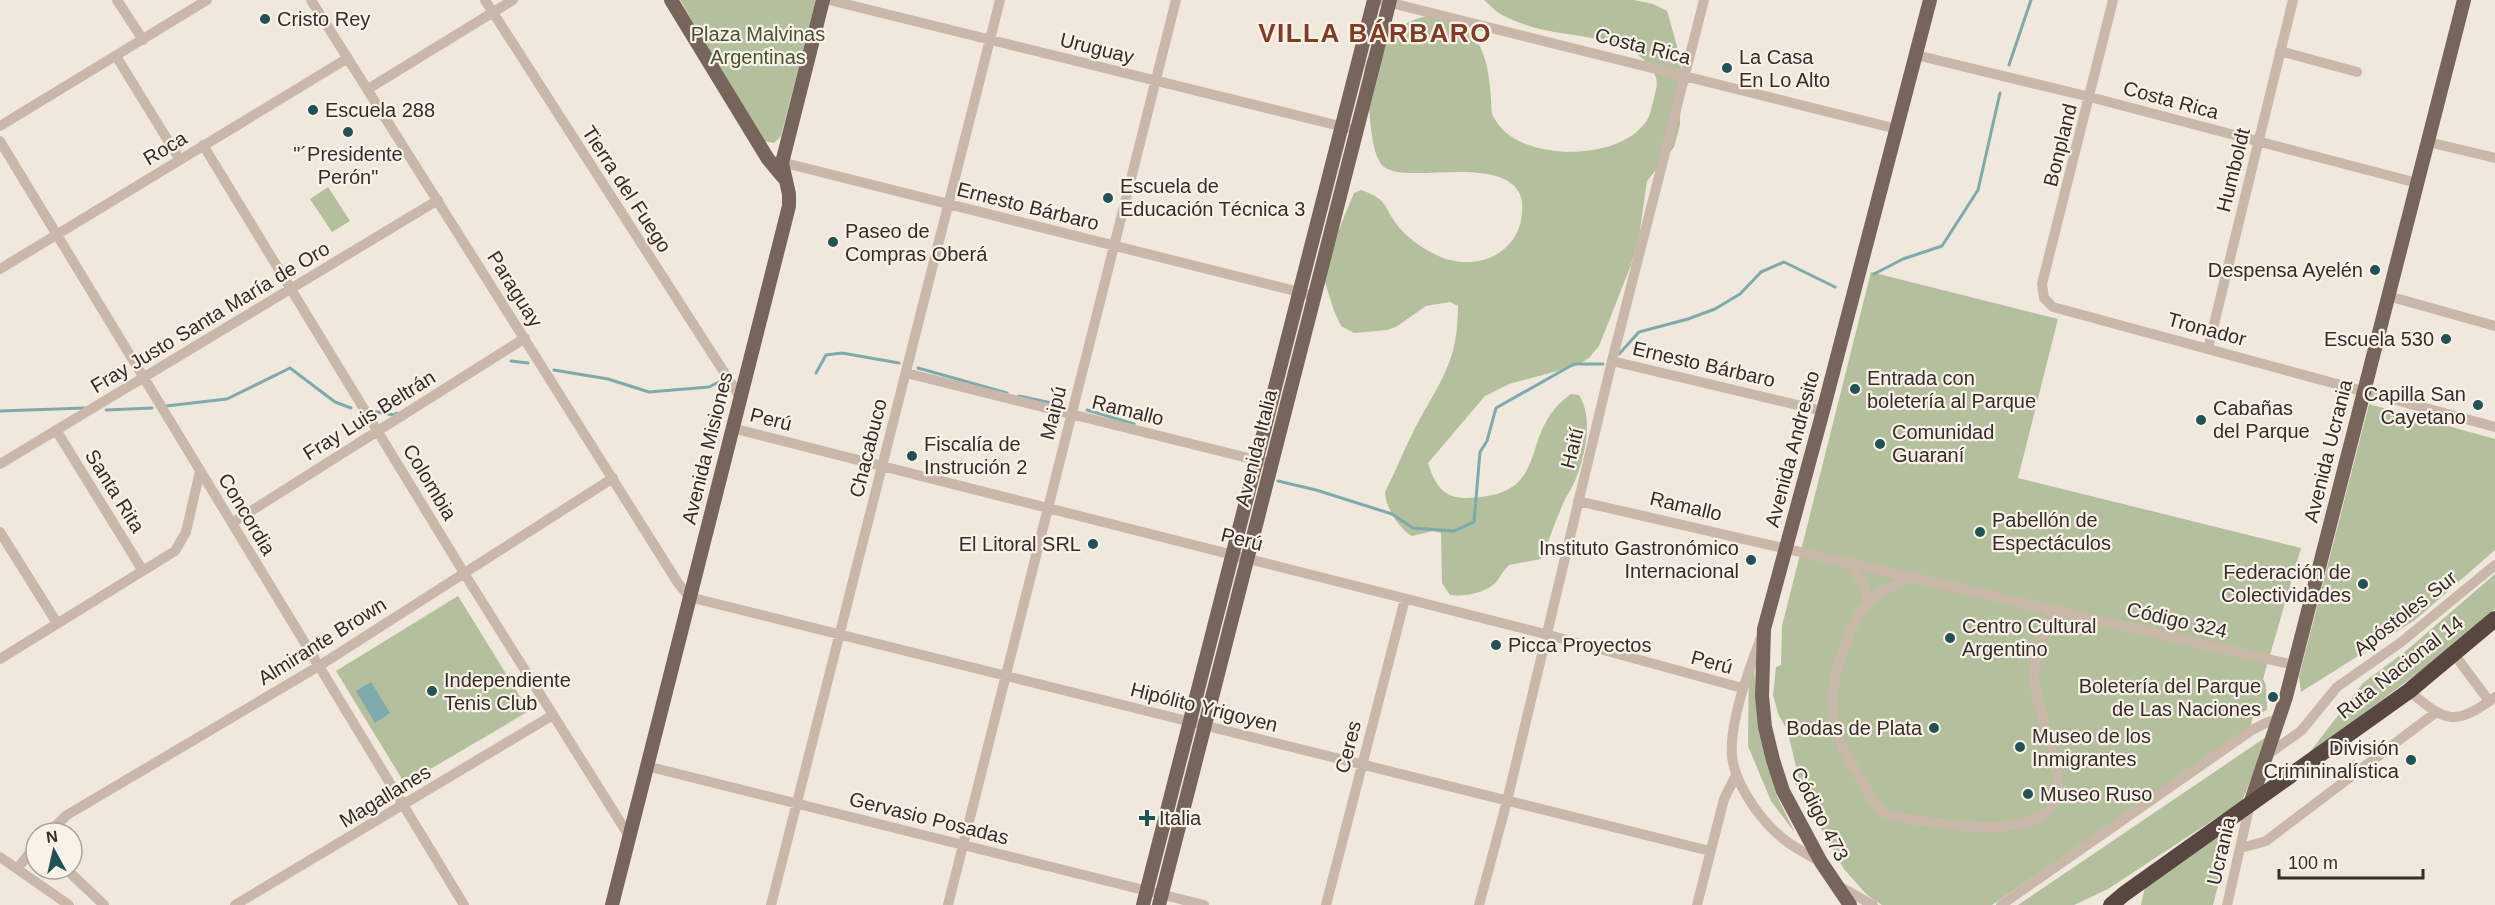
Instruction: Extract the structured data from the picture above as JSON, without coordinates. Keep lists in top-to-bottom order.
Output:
{
  "streets": {
    "highway": ["Ruta Nacional 14"],
    "main road": [
      "Avenida Misiones",
      "Avenida Italia",
      "Avenida Andresito",
      "Avenida Ucrania",
      "Código 473"
    ],
    "street": [
      "Costa Rica",
      "Uruguay",
      "Bonpland",
      "Roca",
      "Humboldt",
      "Tierra del Fuego",
      "Ernesto Bárbaro",
      "Paraguay",
      "Fray Justo Santa María de Oro",
      "Tronador",
      "Ramallo",
      "Maipú",
      "Fray Luis Beltrán",
      "Perú",
      "Chacabuco",
      "Haití",
      "Colombia",
      "Santa Rita",
      "Concordia",
      "Apóstoles Sur",
      "Código 324",
      "Almirante Brown",
      "Hipólito Yrigoyen",
      "Ceres",
      "Magallanes",
      "Gervasio Posadas",
      "Ucrania"
    ]
  },
  "crossings": [
    ["Costa Rica", "Bonpland"],
    ["Costa Rica", "Humboldt"],
    ["Costa Rica", "Avenida Italia"],
    ["Costa Rica", "Haití"],
    ["Costa Rica", "Avenida Andresito"],
    ["Costa Rica", "Avenida Ucrania"],
    ["Uruguay", "Maipú"],
    ["Uruguay", "Chacabuco"],
    ["Uruguay", "Avenida Italia"],
    ["Bonpland", "Tronador"],
    ["Roca", "Paraguay"],
    ["Roca", "Colombia"],
    ["Roca", "Concordia"],
    ["Humboldt", "Tronador"],
    ["Tierra del Fuego", "Avenida Misiones"],
    ["Ernesto Bárbaro", "Maipú"],
    ["Ernesto Bárbaro", "Avenida Misiones"],
    ["Ernesto Bárbaro", "Chacabuco"],
    ["Ernesto Bárbaro", "Avenida Italia"],
    ["Ernesto Bárbaro", "Haití"],
    ["Ernesto Bárbaro", "Avenida Andresito"],
    ["Paraguay", "Fray Justo Santa María de Oro"],
    ["Paraguay", "Fray Luis Beltrán"],
    ["Paraguay", "Avenida Misiones"],
    ["Paraguay", "Almirante Brown"],
    ["Paraguay", "Hipólito Yrigoyen"],
    ["Fray Justo Santa María de Oro", "Colombia"],
    ["Fray Justo Santa María de Oro", "Santa Rita"],
    ["Fray Justo Santa María de Oro", "Concordia"],
    ["Tronador", "Avenida Ucrania"],
    ["Ramallo", "Maipú"],
    ["Ramallo", "Chacabuco"],
    ["Ramallo", "Avenida Italia"],
    ["Ramallo", "Haití"],
    ["Ramallo", "Avenida Andresito"],
    ["Ramallo", "Código 324"],
    ["Maipú", "Perú"],
    ["Maipú", "Hipólito Yrigoyen"],
    ["Maipú", "Gervasio Posadas"],
    ["Fray Luis Beltrán", "Colombia"],
    ["Fray Luis Beltrán", "Concordia"],
    ["Perú", "Avenida Misiones"],
    ["Perú", "Chacabuco"],
    ["Perú", "Avenida Italia"],
    ["Perú", "Haití"],
    ["Perú", "Avenida Andresito"],
    ["Perú", "Ceres"],
    ["Avenida Misiones", "Colombia"],
    ["Avenida Misiones", "Hipólito Yrigoyen"],
    ["Avenida Misiones", "Gervasio Posadas"],
    ["Chacabuco", "Hipólito Yrigoyen"],
    ["Chacabuco", "Gervasio Posadas"],
    ["Avenida Italia", "Hipólito Yrigoyen"],
    ["Avenida Italia", "Gervasio Posadas"],
    ["Haití", "Hipólito Yrigoyen"],
    ["Avenida Andresito", "Código 324"],
    ["Avenida Andresito", "Código 473"],
    ["Avenida Ucrania", "Apóstoles Sur"],
    ["Avenida Ucrania", "Código 324"],
    ["Avenida Ucrania", "Ruta Nacional 14"],
    ["Avenida Ucrania", "Ucrania"],
    ["Colombia", "Almirante Brown"],
    ["Colombia", "Magallanes"],
    ["Concordia", "Almirante Brown"],
    ["Concordia", "Magallanes"],
    ["Ruta Nacional 14", "Ucrania"],
    ["Hipólito Yrigoyen", "Ceres"]
  ],
  "districts": ["VILLA BÁRBARO"],
  "parks": ["Plaza Malvinas Argentinas"],
  "places": {
    "other": [
      "Cristo Rey",
      "La Casa En Lo Alto",
      "Escuela 288",
      "\"´Presidente Perón\"",
      "Escuela de Educación Técnica 3",
      "Paseo de Compras Oberá",
      "Despensa Ayelén",
      "Escuela 530",
      "Entrada con boletería al Parque",
      "Capilla San Cayetano",
      "Cabañas del Parque",
      "Comunidad Guaraní",
      "Fiscalía de Instrución 2",
      "Pabellón de Espectáculos",
      "El Litoral SRL",
      "Instituto Gastronómico Internacional",
      "Federación de Colectividades",
      "Centro Cultural Argentino",
      "Picca Proyectos",
      "Independiente Tenis Club",
      "Boletería del Parque de Las Naciones",
      "Bodas de Plata",
      "Museo de los Inmigrantes",
      "División Crimininalística",
      "Museo Ruso"
    ],
    "health": ["Italia"]
  },
  "scale_bar": "100 m",
  "north": "top"
}
